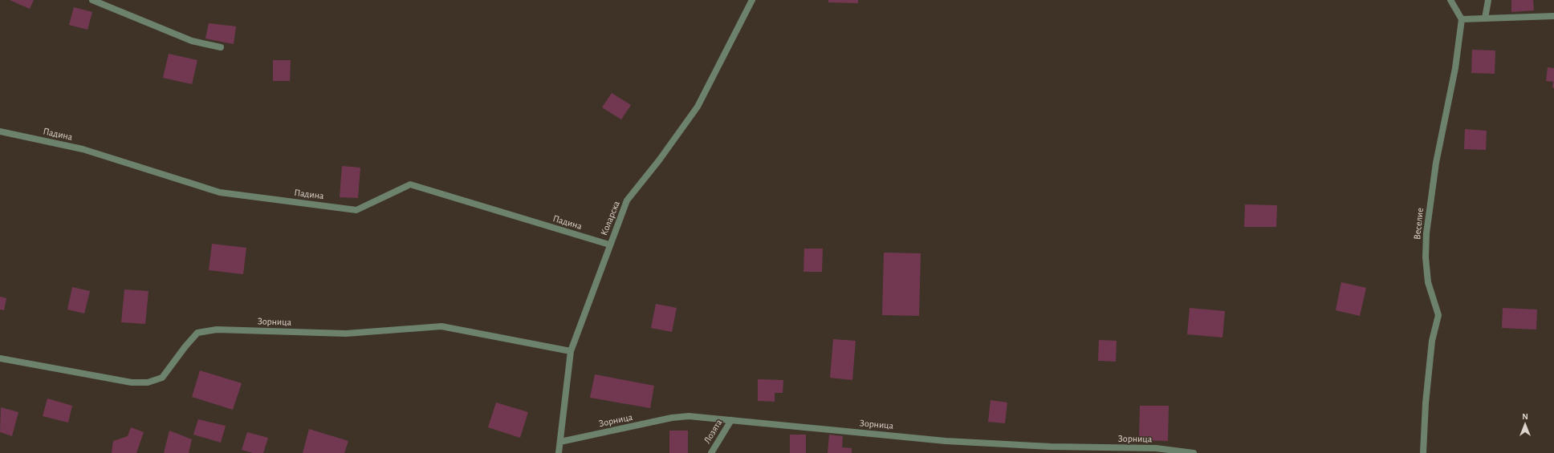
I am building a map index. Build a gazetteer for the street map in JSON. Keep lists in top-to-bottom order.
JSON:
{
  "streets": {
    "street": [
      "Падина",
      "Коларска",
      "Веселие",
      "Зорница",
      "Лозята"
    ]
  },
  "crossings": [
    ["Падина", "Коларска"],
    ["Коларска", "Зорница"],
    ["Зорница", "Лозята"]
  ],
  "north": "top"
}
